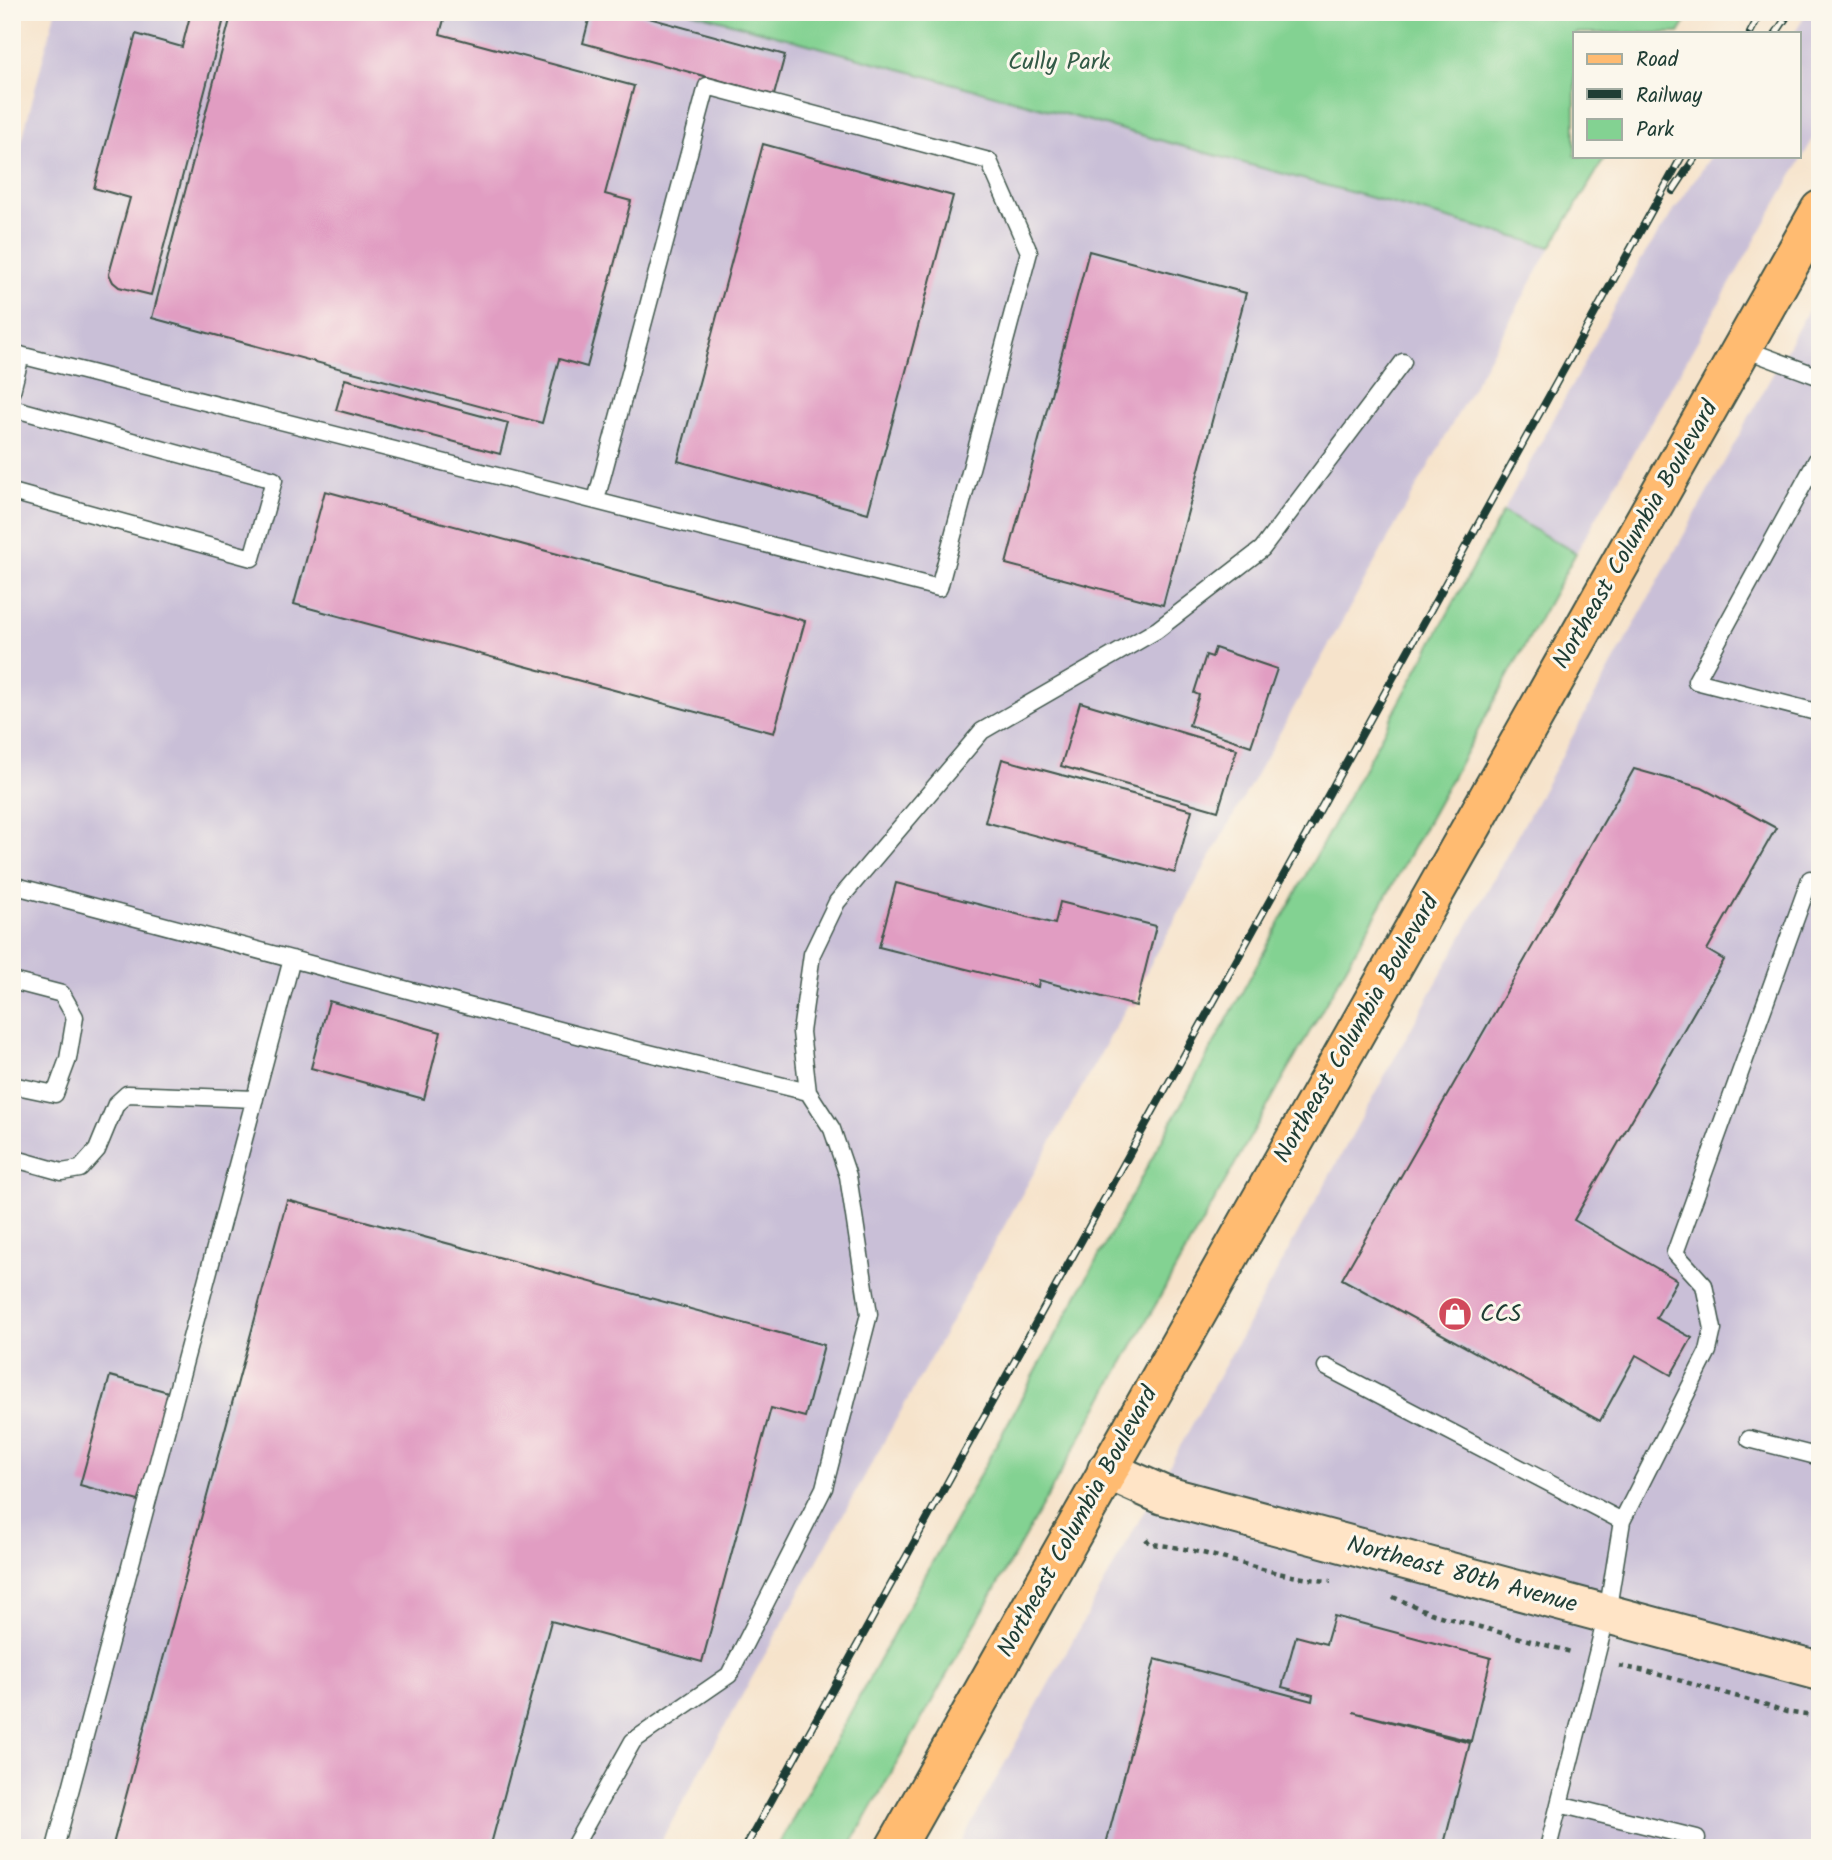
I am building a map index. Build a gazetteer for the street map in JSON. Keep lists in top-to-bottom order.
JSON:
{
  "streets": {
    "main road": ["Northeast Columbia Boulevard"],
    "street": ["Northeast 80th Avenue"]
  },
  "crossings": [
    ["Northeast Columbia Boulevard", "Northeast 80th Avenue"]
  ],
  "parks": ["Cully Park"],
  "places": {
    "shop": ["CCS"]
  },
  "legend": ["Road", "Railway", "Park"]
}
